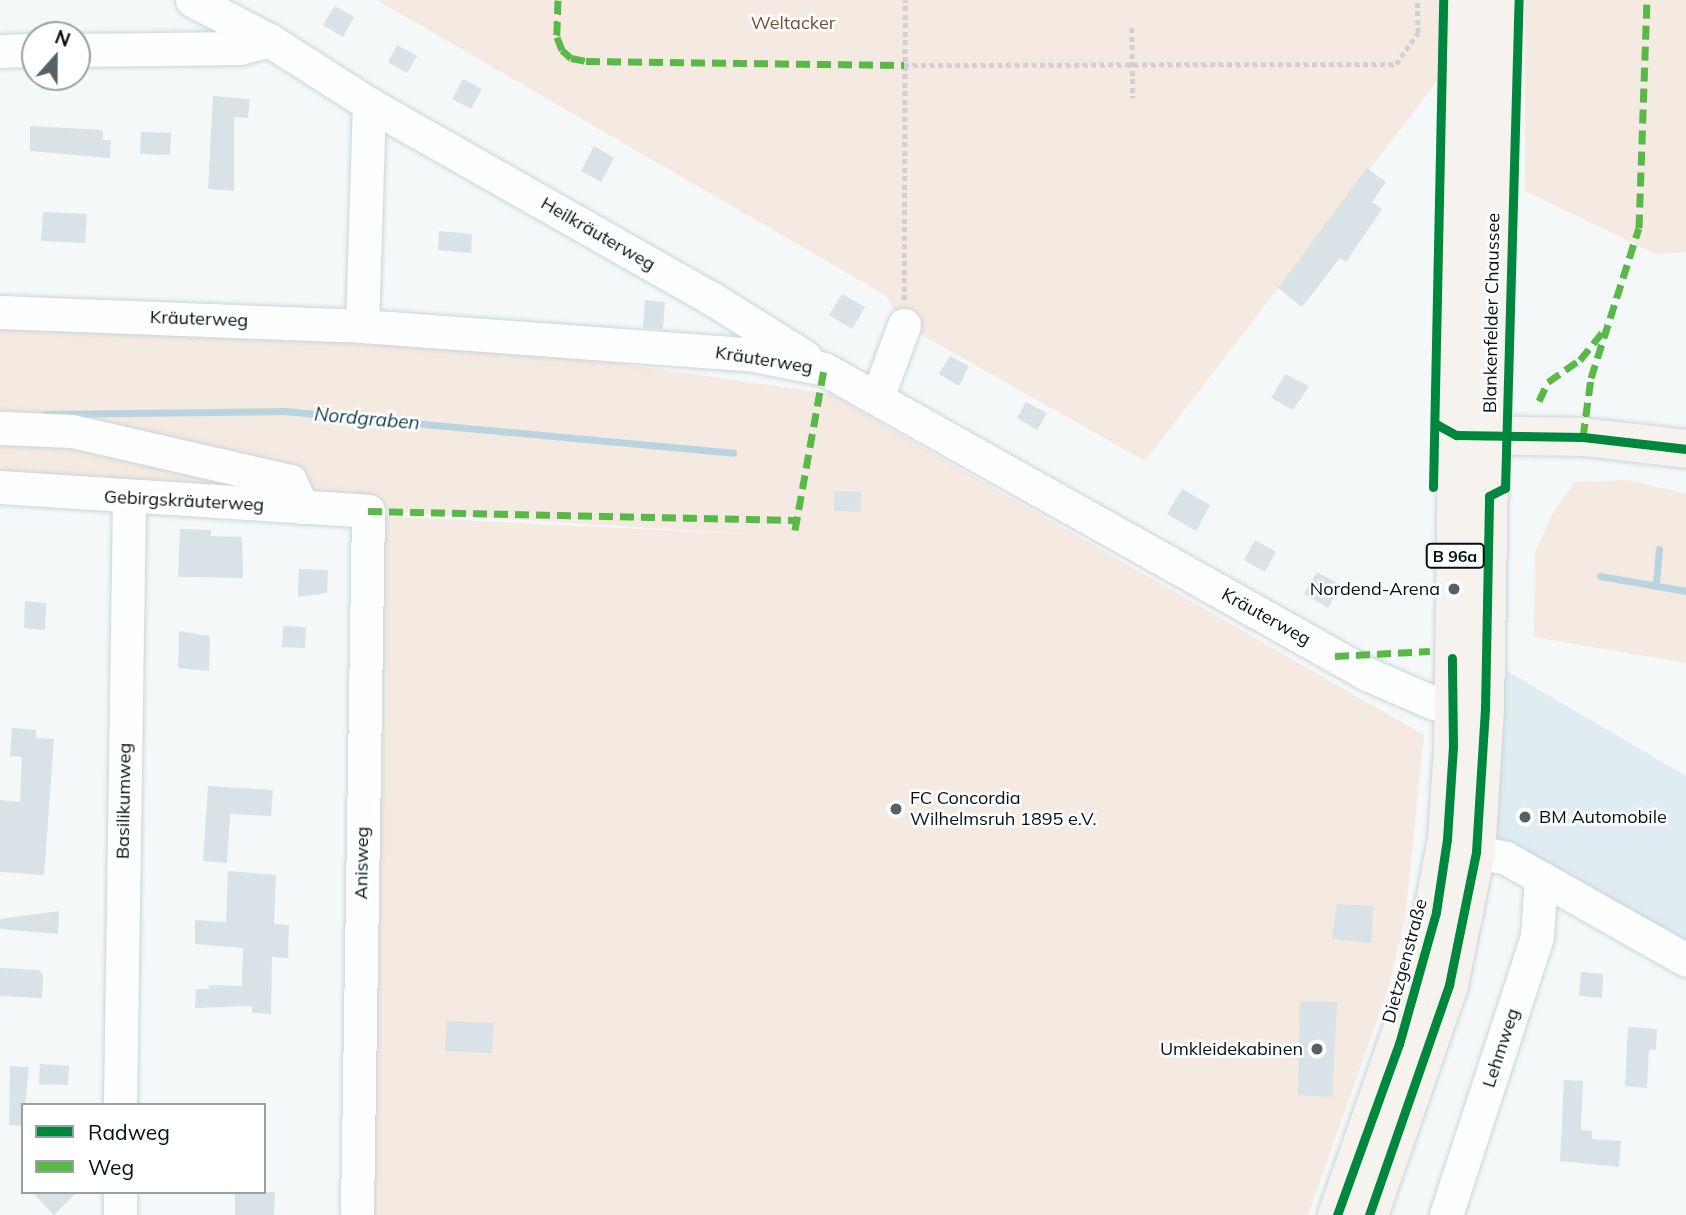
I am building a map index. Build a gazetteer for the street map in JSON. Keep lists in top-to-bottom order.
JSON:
{
  "streets": {
    "main road": ["Blankenfelder Chaussee", "B 96a", "Dietzgenstraße"],
    "lane": [
      "Heilkräuterweg",
      "Kräuterweg",
      "Gebirgskräuterweg",
      "Basilikumweg",
      "Anisweg",
      "Lehmweg"
    ]
  },
  "crossings": [
    ["Heilkräuterweg", "Kräuterweg"],
    ["Blankenfelder Chaussee", "Kräuterweg"],
    ["Blankenfelder Chaussee", "B 96a"],
    ["Blankenfelder Chaussee", "Dietzgenstraße"],
    ["Kräuterweg", "B 96a"],
    ["Kräuterweg", "Dietzgenstraße"],
    ["Gebirgskräuterweg", "Basilikumweg"],
    ["Gebirgskräuterweg", "Anisweg"],
    ["B 96a", "Dietzgenstraße"]
  ],
  "water": ["Nordgraben"],
  "parks": ["Weltacker"],
  "places": [
    "Nordend-Arena",
    "FC Concordia Wilhelmsruh 1895 e.V.",
    "BM Automobile",
    "Umkleidekabinen"
  ],
  "legend": ["Radweg", "Weg"],
  "north": "top"
}
